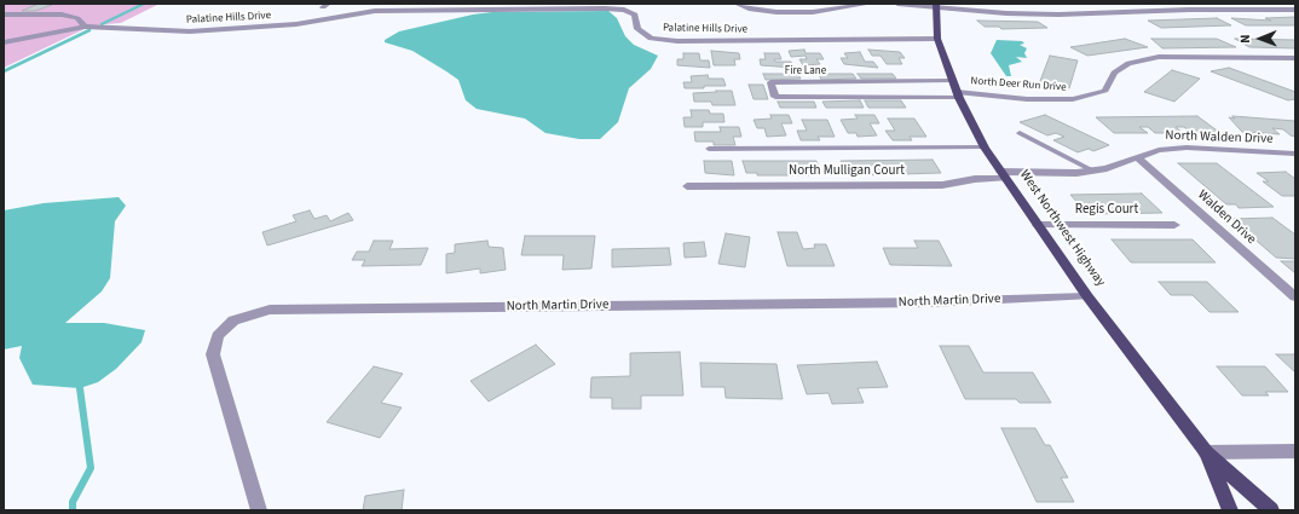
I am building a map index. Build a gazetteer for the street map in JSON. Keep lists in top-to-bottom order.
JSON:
{
  "streets": {
    "main road": ["West Northwest Highway"],
    "street": [
      "Palatine Hills Drive",
      "Fire Lane",
      "North Deer Run Drive",
      "North Walden Drive",
      "North Mulligan Court",
      "Regis Court",
      "Walden Drive",
      "North Martin Drive"
    ]
  },
  "crossings": [
    ["Palatine Hills Drive", "West Northwest Highway"],
    ["Fire Lane", "North Deer Run Drive"],
    ["Fire Lane", "West Northwest Highway"],
    ["North Deer Run Drive", "West Northwest Highway"],
    ["North Walden Drive", "North Mulligan Court"],
    ["North Walden Drive", "Walden Drive"],
    ["North Walden Drive", "West Northwest Highway"],
    ["North Mulligan Court", "West Northwest Highway"],
    ["Regis Court", "West Northwest Highway"],
    ["West Northwest Highway", "North Martin Drive"]
  ],
  "north": "left"
}
